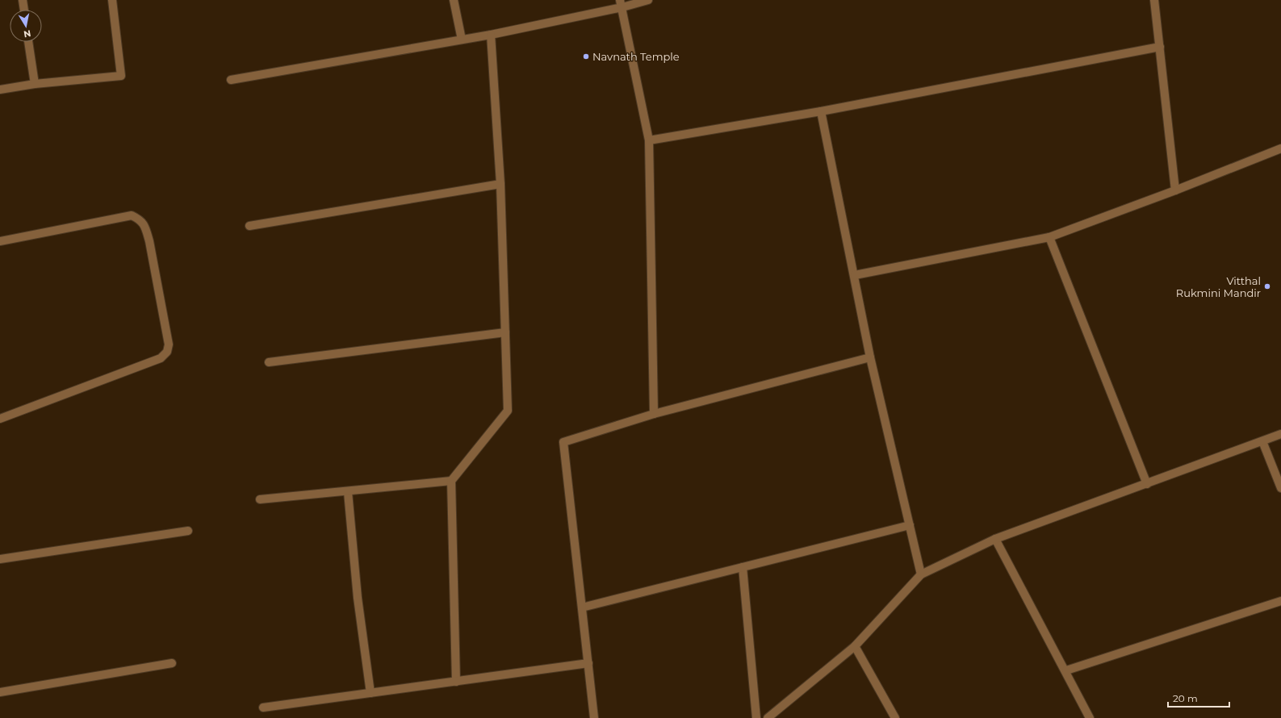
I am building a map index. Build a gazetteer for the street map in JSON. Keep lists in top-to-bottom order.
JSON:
{
  "places": ["Navnath Temple", "Vitthal Rukmini Mandir"],
  "scale_bar": "20 m",
  "north": "bottom"
}
